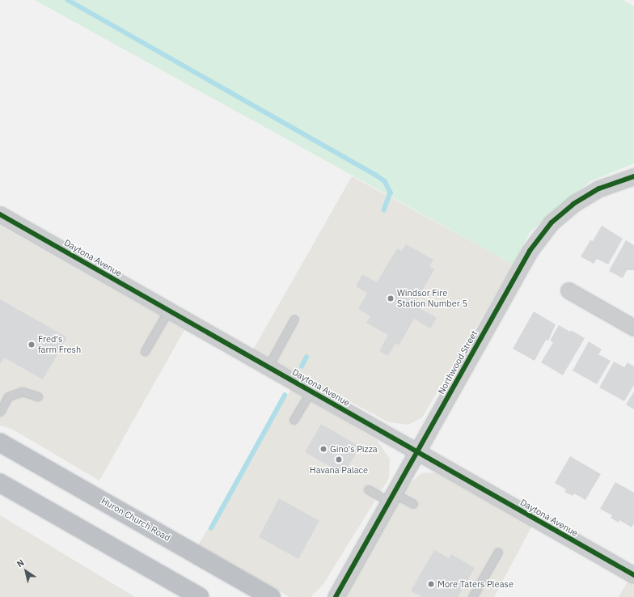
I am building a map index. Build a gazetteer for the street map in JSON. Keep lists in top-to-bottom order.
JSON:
{
  "streets": {
    "highway": ["Huron Church Road"],
    "street": ["Daytona Avenue", "Northwood Street"]
  },
  "crossings": [
    ["Daytona Avenue", "Northwood Street"]
  ],
  "places": [
    "Windsor Fire Station Number 5",
    "Fred's farm Fresh",
    "Gino's Pizza",
    "Havana Palace",
    "More Taters Please"
  ],
  "north": "top left"
}
